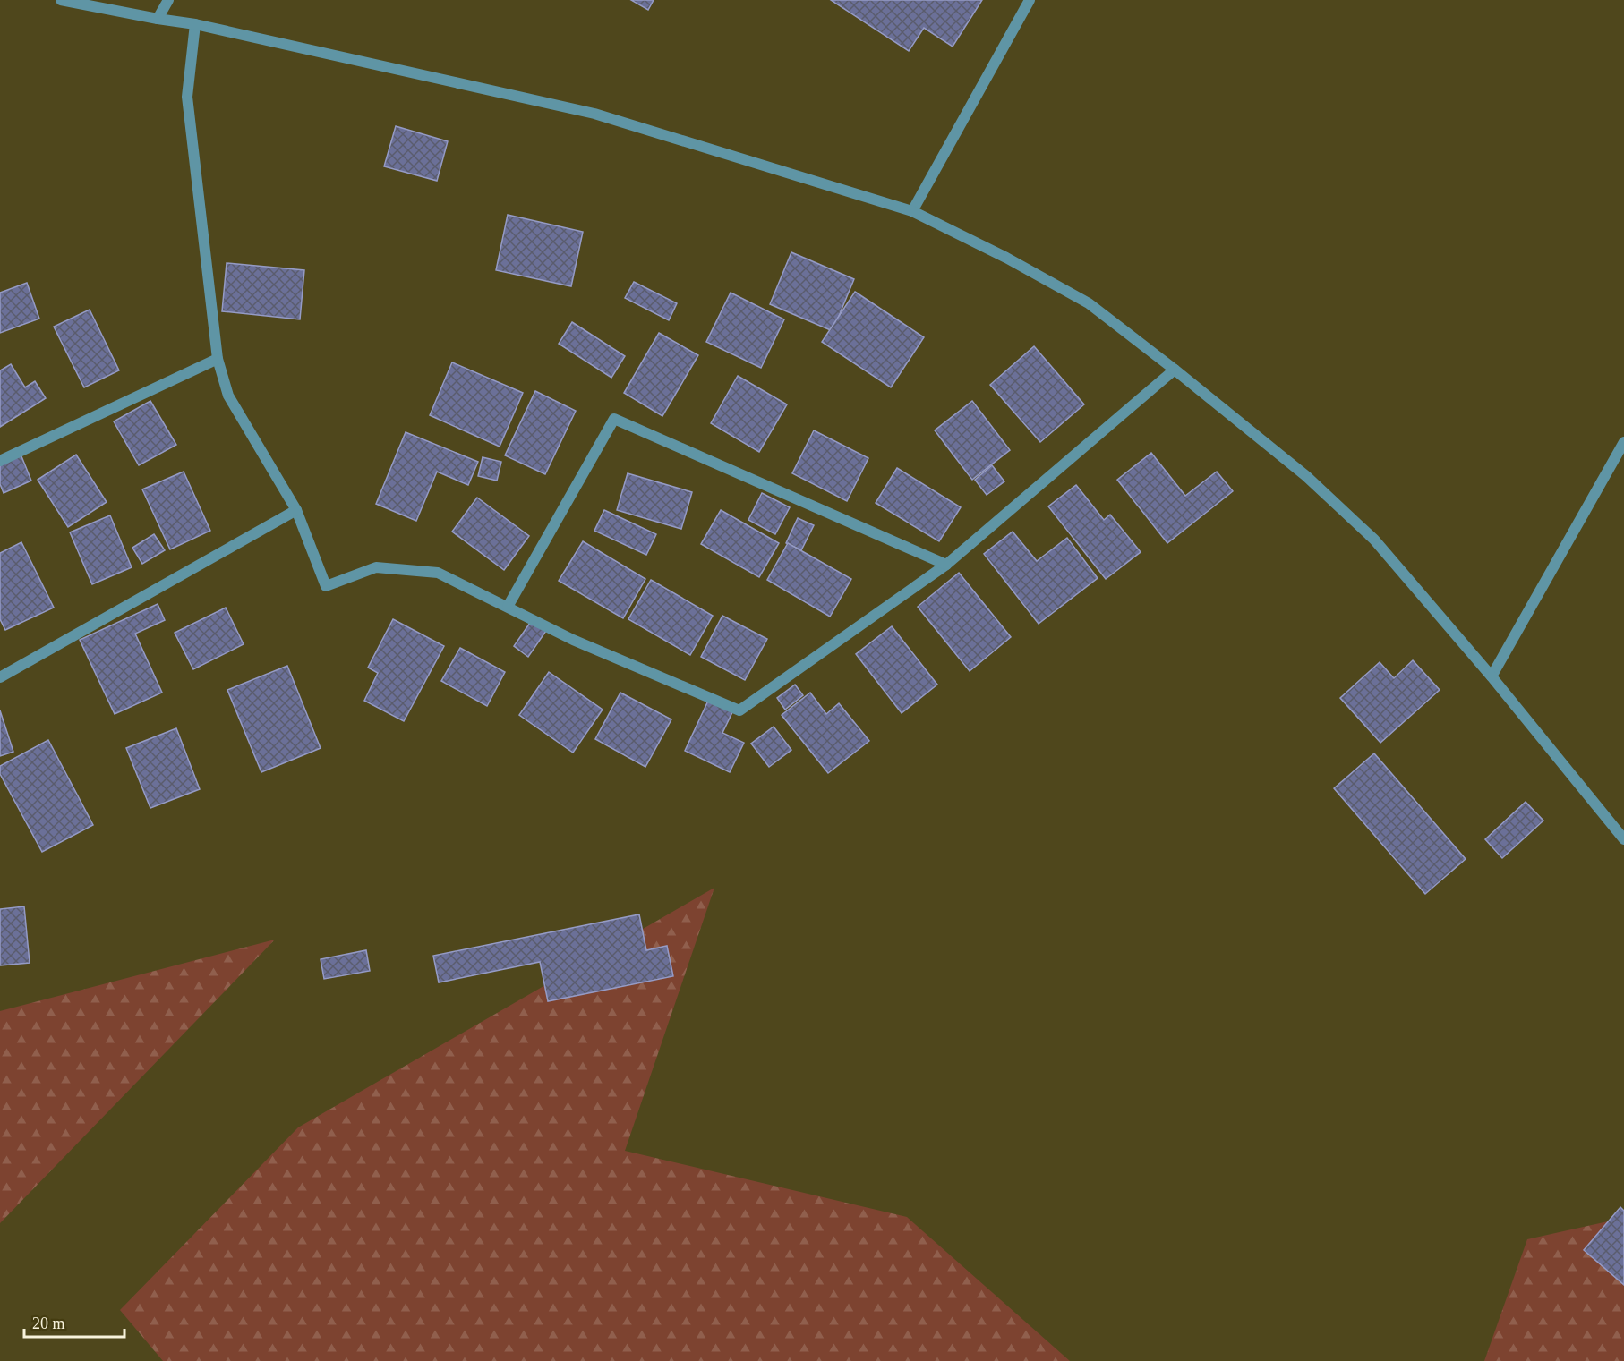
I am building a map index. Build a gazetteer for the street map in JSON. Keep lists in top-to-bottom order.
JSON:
{
  "scale_bar": "20 m"
}
